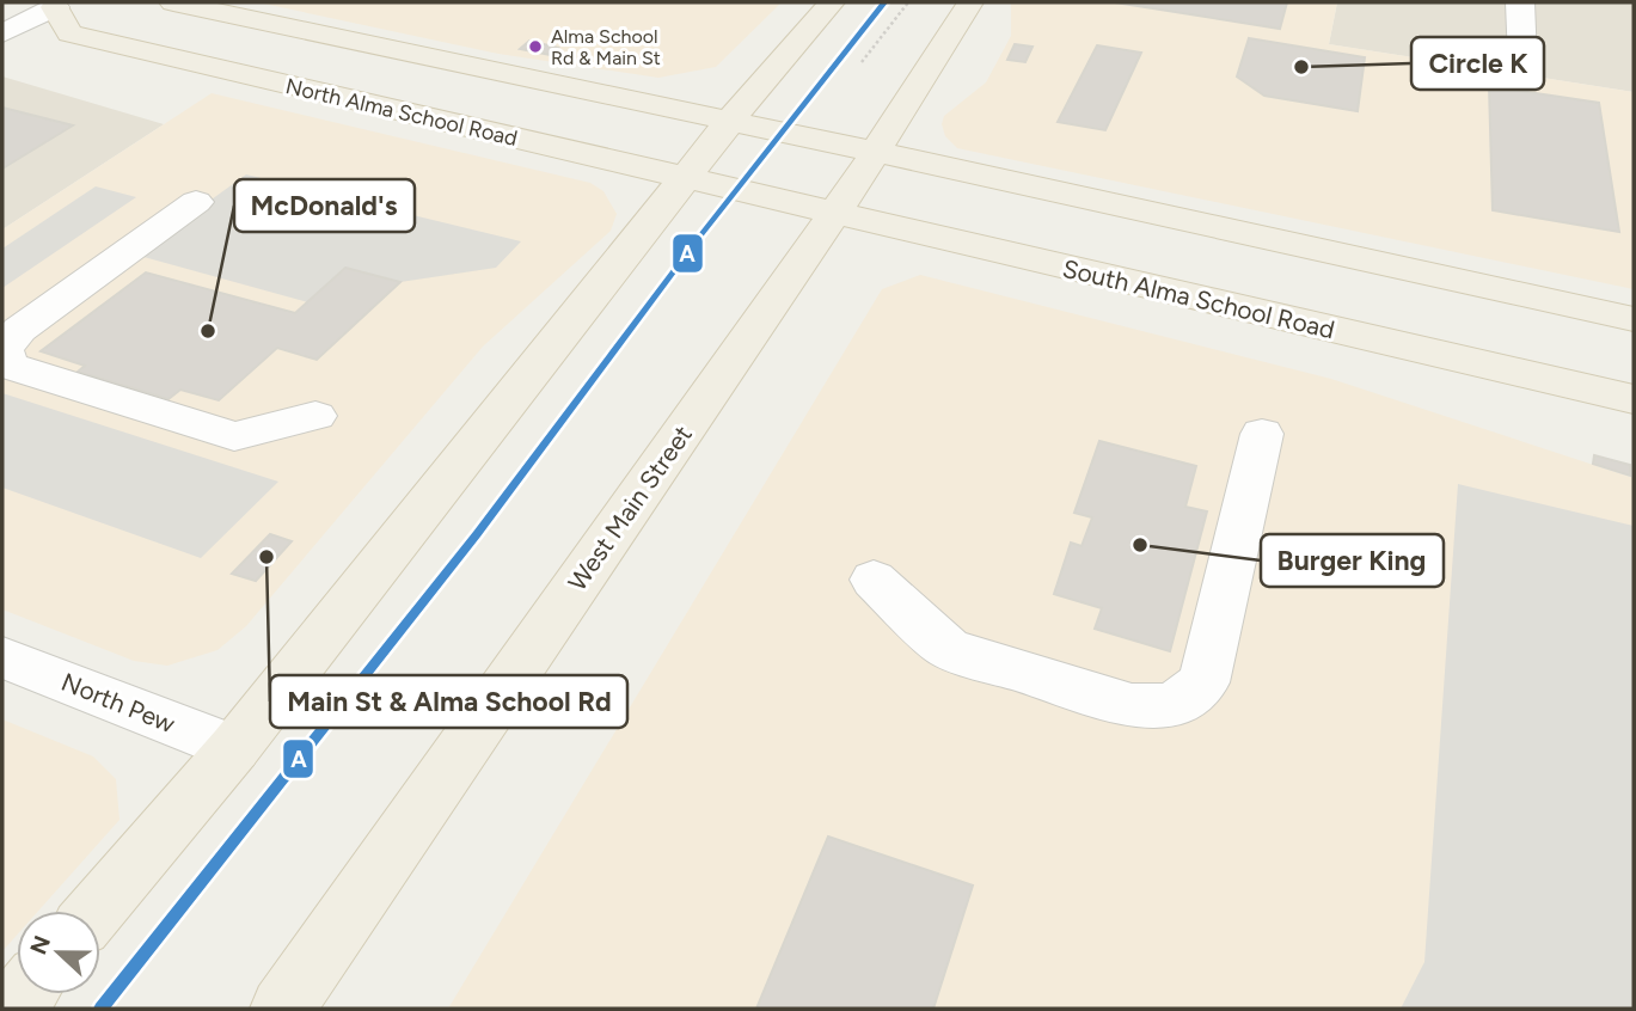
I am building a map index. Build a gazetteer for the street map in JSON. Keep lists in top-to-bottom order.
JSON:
{
  "streets": {
    "main road": ["North Alma School Road", "South Alma School Road", "West Main Street"],
    "street": ["North Pew"]
  },
  "crossings": [
    ["North Alma School Road", "South Alma School Road"],
    ["South Alma School Road", "West Main Street"]
  ],
  "places": [
    "Alma School Rd & Main St",
    "Circle K",
    "McDonald's",
    "Burger King",
    "Main St & Alma School Rd"
  ],
  "lines": ["transit line A"],
  "north": "left"
}
